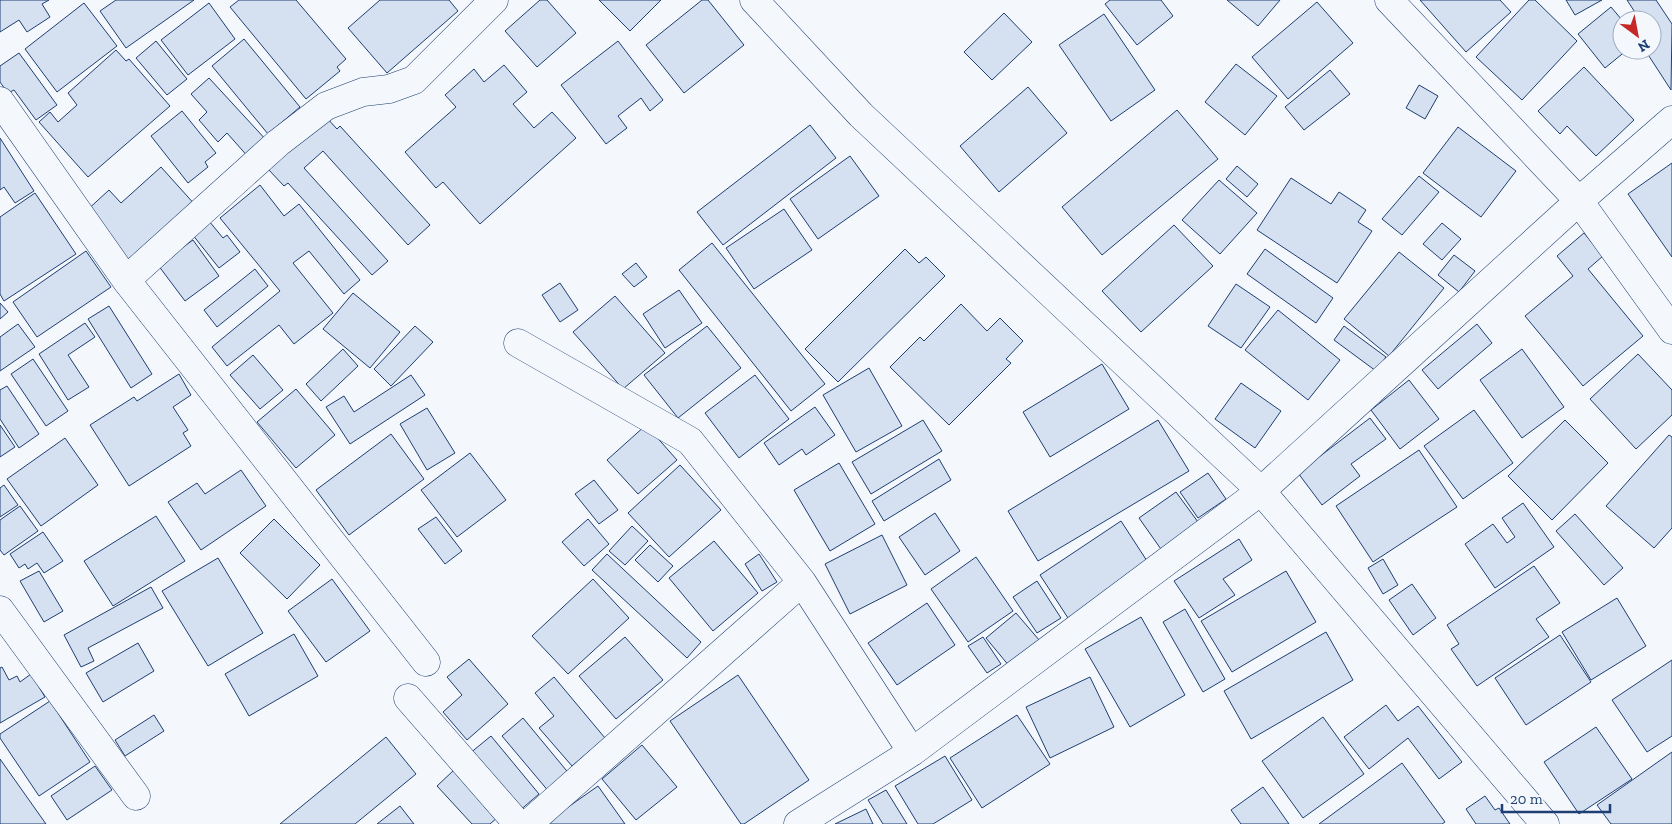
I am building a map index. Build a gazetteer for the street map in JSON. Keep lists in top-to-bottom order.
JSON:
{
  "scale_bar": "20 m",
  "north": "bottom right"
}
